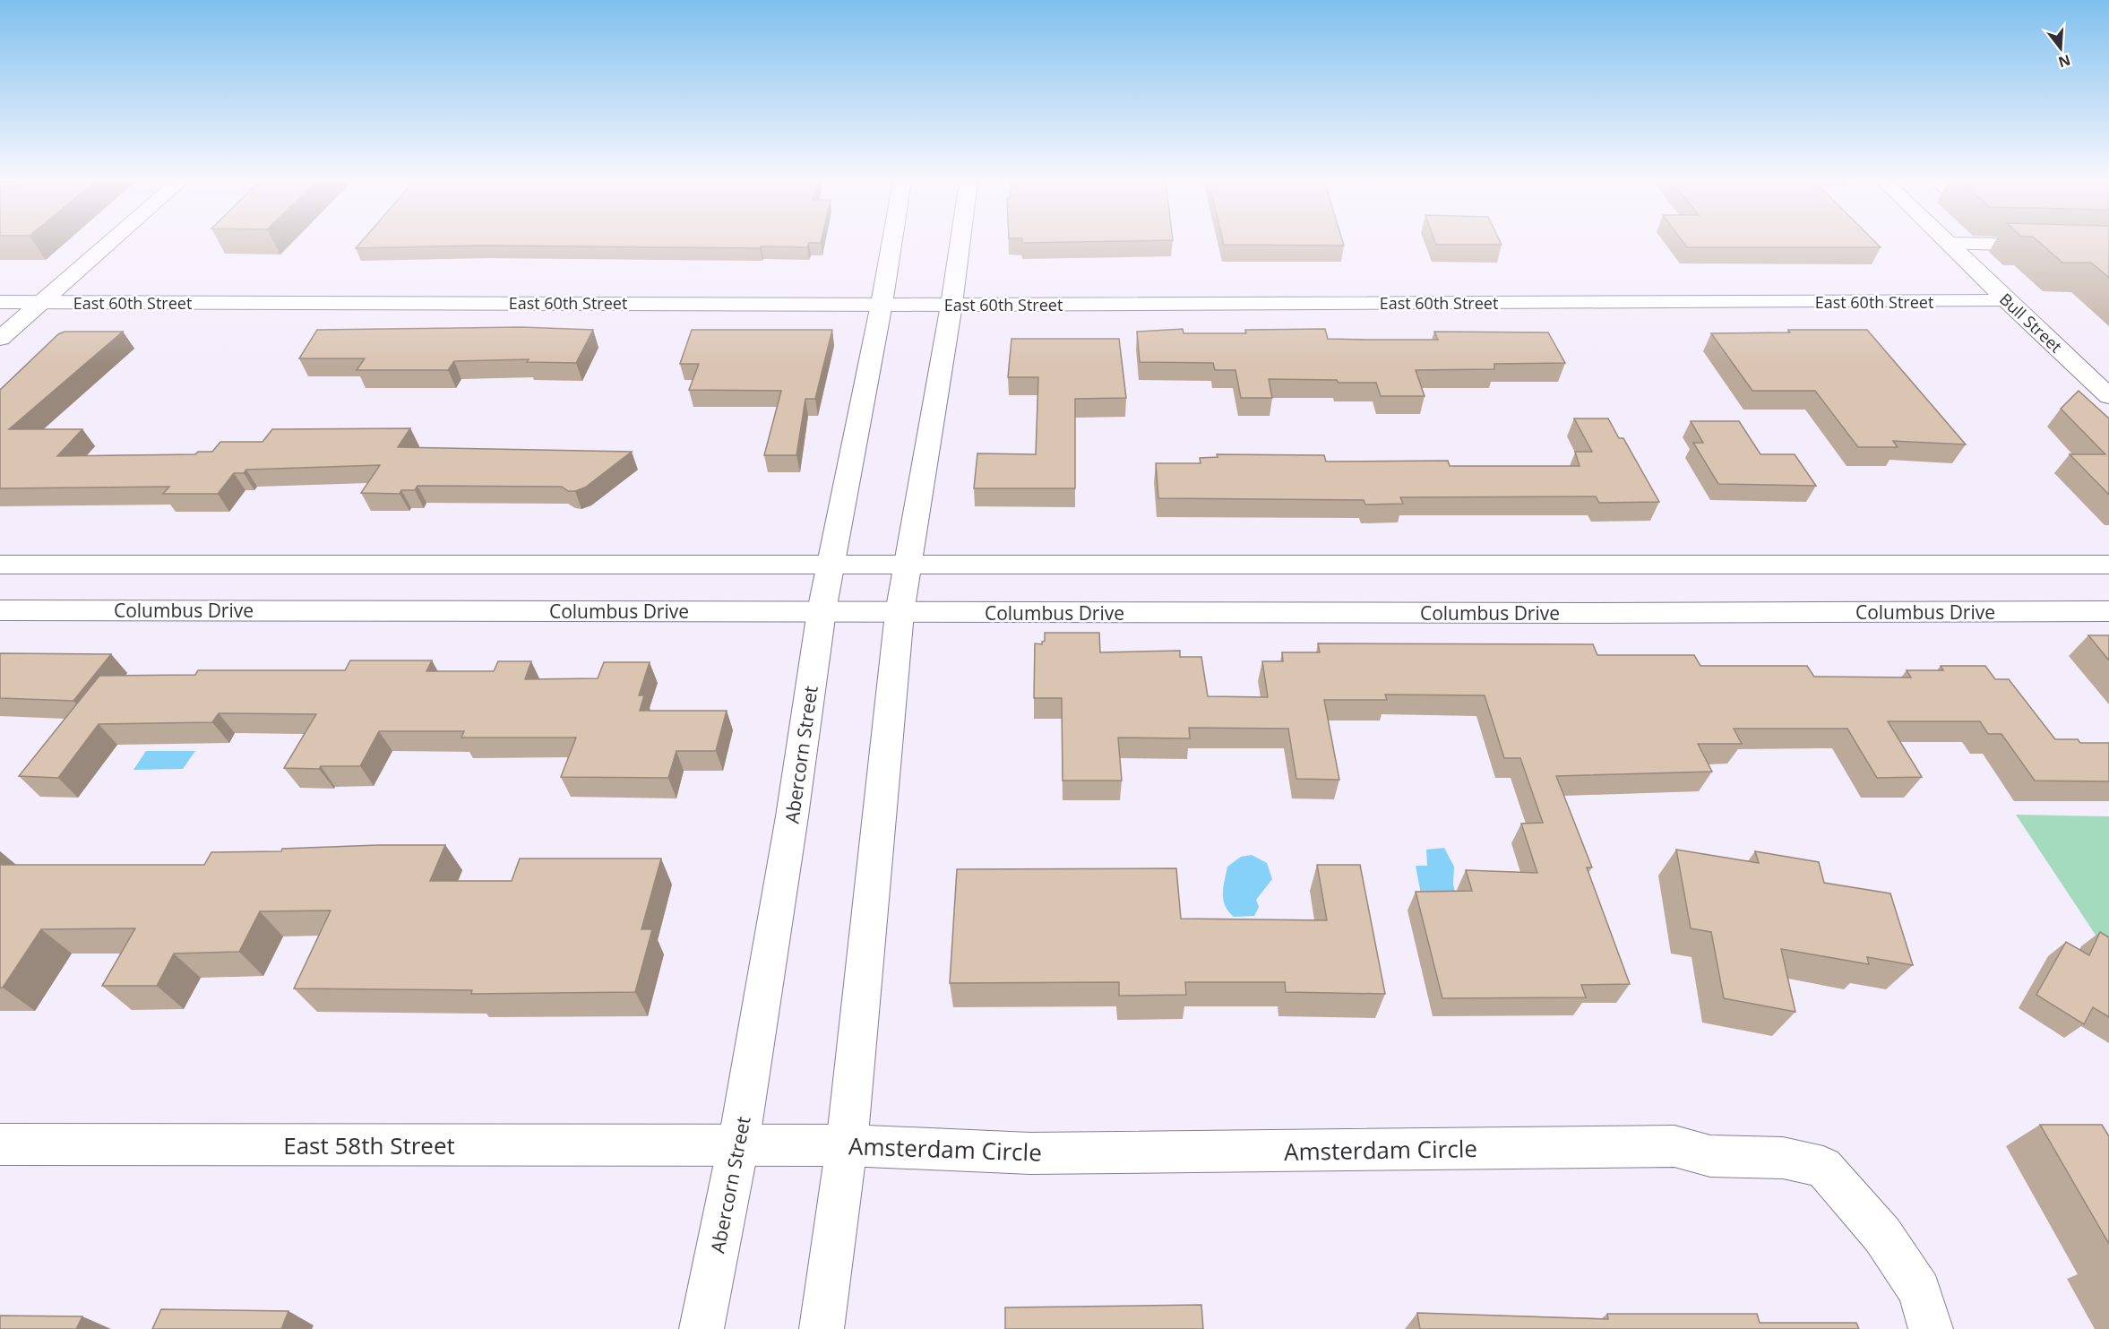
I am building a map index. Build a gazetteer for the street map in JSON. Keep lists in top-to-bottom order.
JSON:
{
  "streets": {
    "street": [
      "East 60th Street",
      "Bull Street",
      "Columbus Drive",
      "Abercorn Street",
      "East 58th Street",
      "Amsterdam Circle"
    ]
  },
  "crossings": [
    ["East 60th Street", "Bull Street"],
    ["East 60th Street", "Abercorn Street"],
    ["Columbus Drive", "Abercorn Street"],
    ["Abercorn Street", "East 58th Street"],
    ["Abercorn Street", "Amsterdam Circle"],
    ["East 58th Street", "Amsterdam Circle"]
  ],
  "north": "bottom"
}
